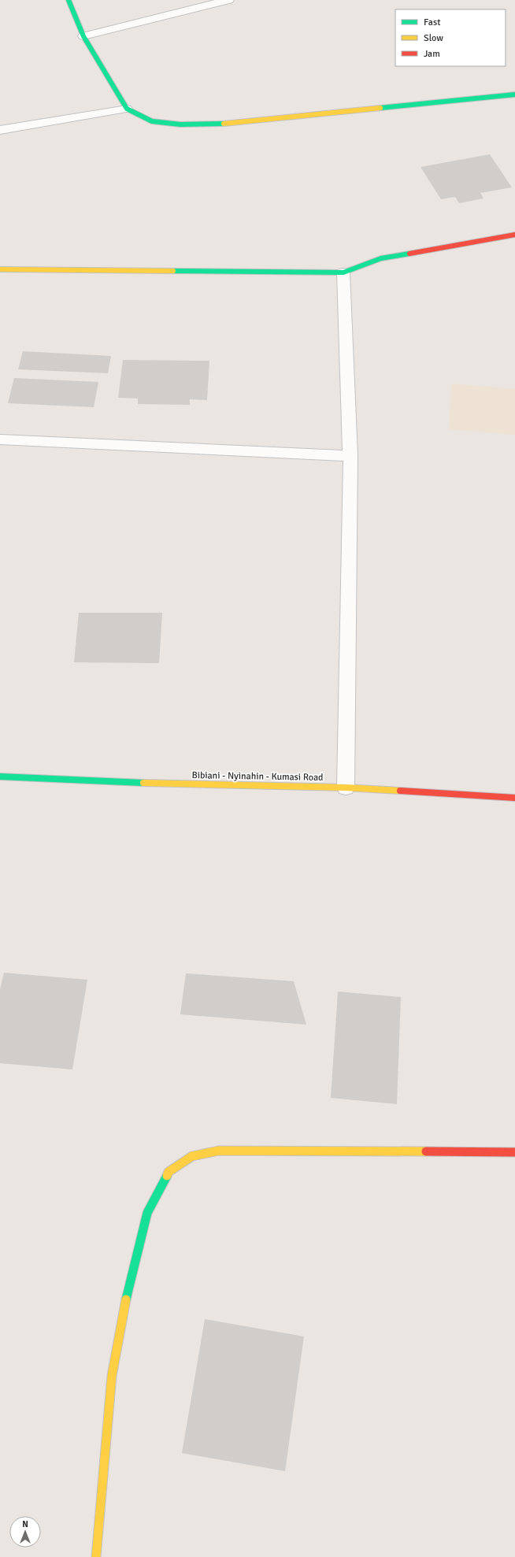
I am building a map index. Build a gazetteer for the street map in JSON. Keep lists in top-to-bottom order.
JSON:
{
  "streets": {
    "street": ["Bibiani - Nyinahin - Kumasi Road"]
  },
  "legend": ["Fast", "Slow", "Jam"],
  "north": "top"
}
